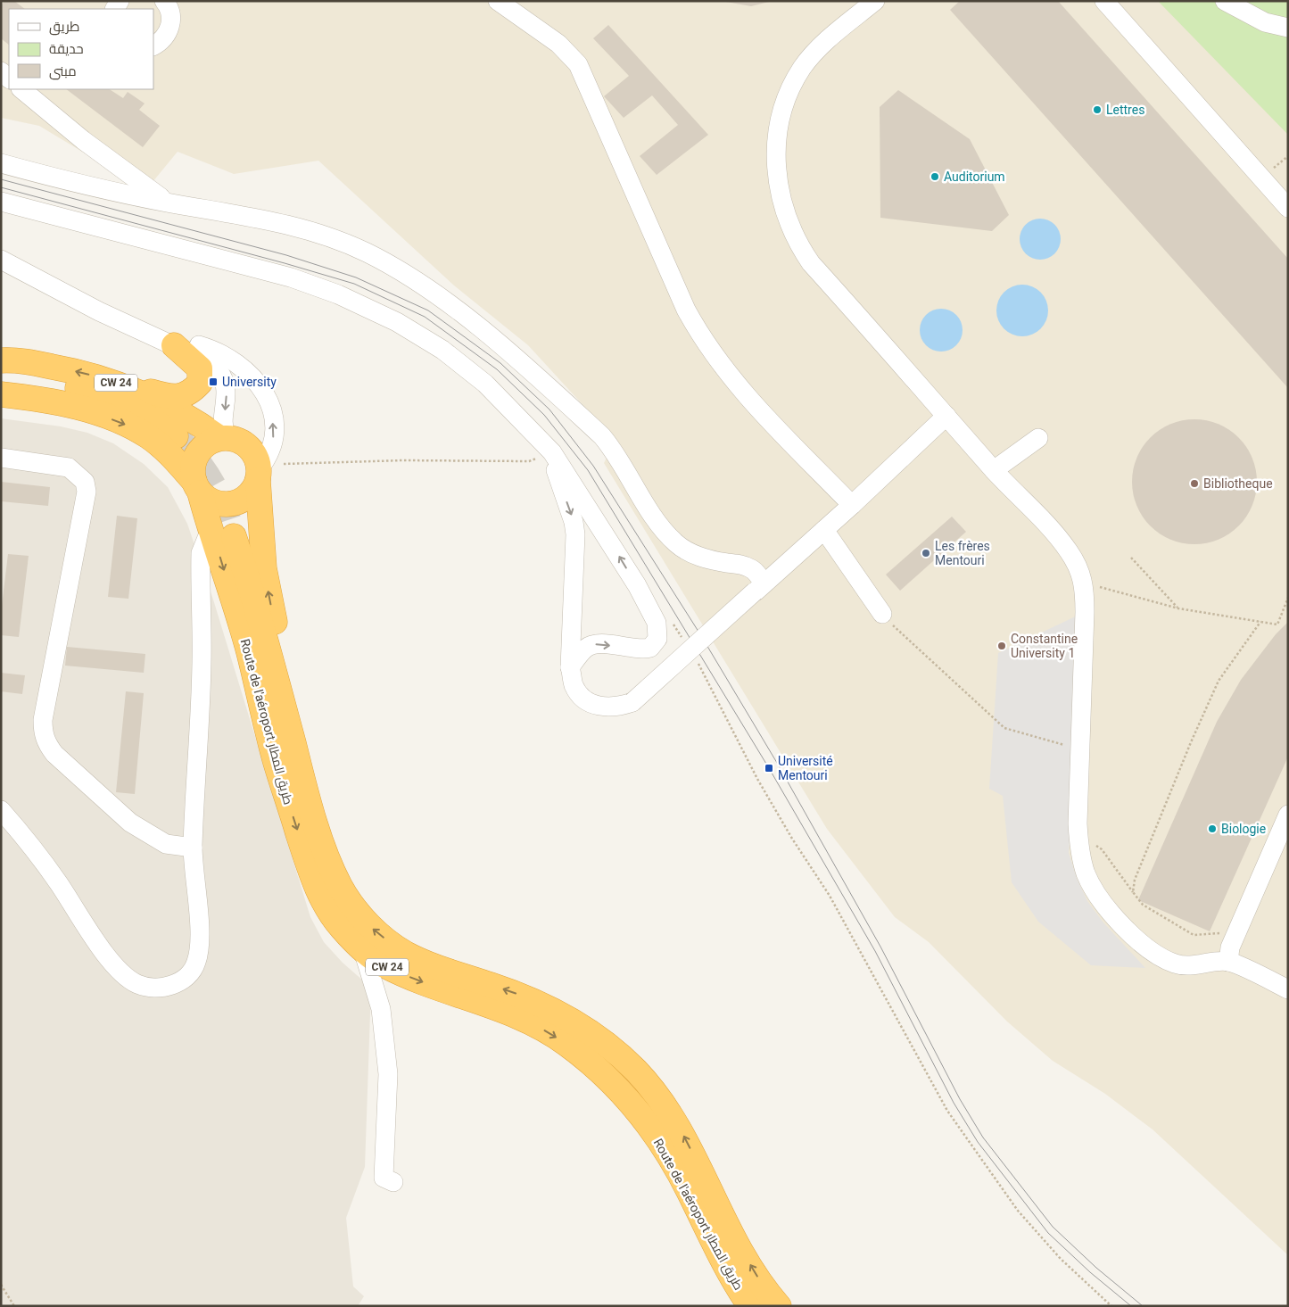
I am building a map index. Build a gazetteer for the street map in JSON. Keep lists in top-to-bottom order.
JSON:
{
  "streets": {
    "highway": ["CW 24", "Route de l'aéroport طريق المطار"]
  },
  "crossings": [
    ["CW 24", "Route de l'aéroport طريق المطار"]
  ],
  "places": {
    "other": [
      "Lettres",
      "Auditorium",
      "Bibliotheque",
      "Les frères Mentouri",
      "Constantine University 1",
      "Biologie"
    ],
    "transit": ["University", "Université Mentouri"]
  },
  "legend": ["طريق", "حديقة", "مبنى"]
}
